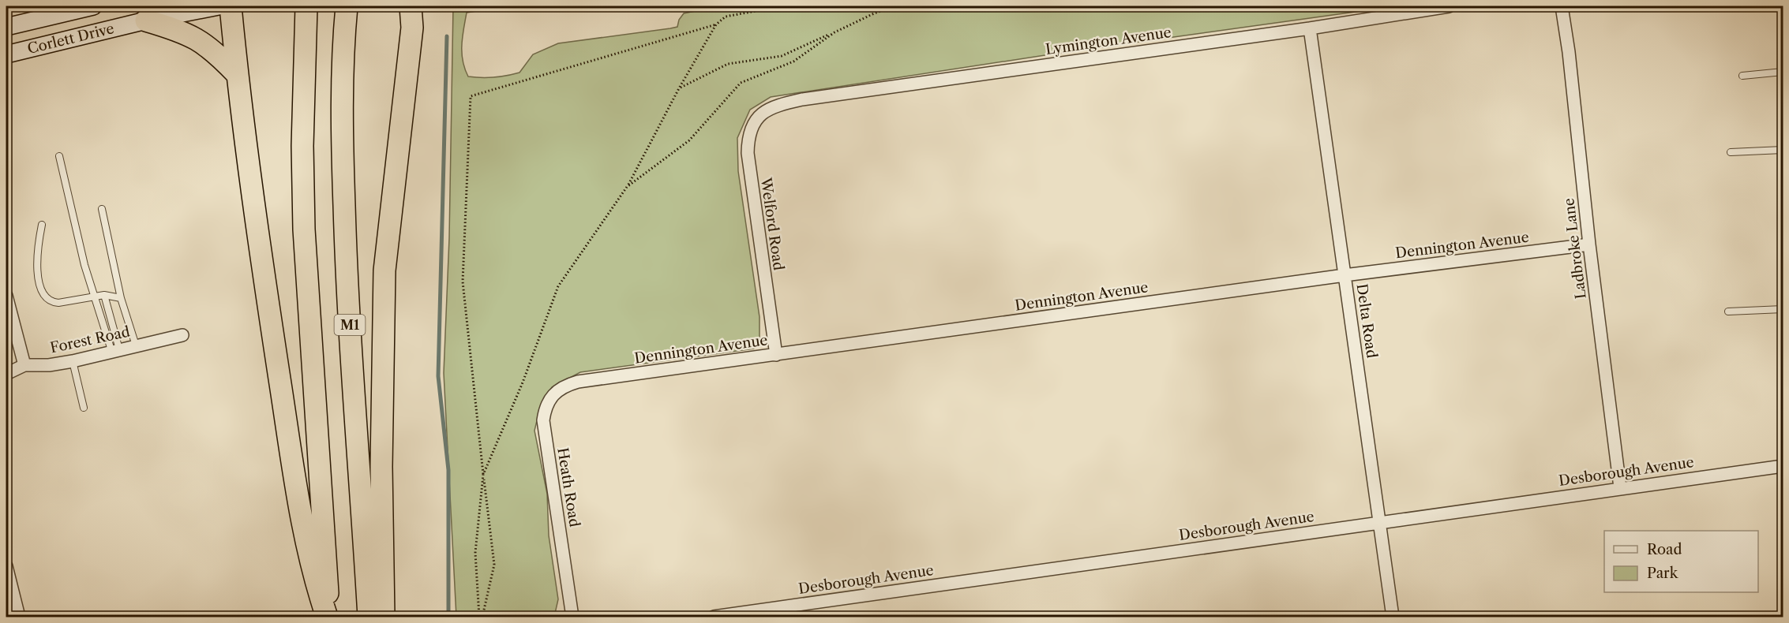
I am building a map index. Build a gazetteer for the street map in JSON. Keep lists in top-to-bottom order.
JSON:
{
  "streets": {
    "highway": ["M1"],
    "main road": ["Corlett Drive"],
    "street": [
      "Lymington Avenue",
      "Welford Road",
      "Dennington Avenue",
      "Ladbroke Lane",
      "Delta Road",
      "Forest Road",
      "Desborough Avenue",
      "Heath Road"
    ]
  },
  "crossings": [
    ["Lymington Avenue", "Welford Road"],
    ["Lymington Avenue", "Delta Road"],
    ["Welford Road", "Dennington Avenue"],
    ["Dennington Avenue", "Ladbroke Lane"],
    ["Dennington Avenue", "Delta Road"],
    ["Dennington Avenue", "Heath Road"],
    ["Ladbroke Lane", "Desborough Avenue"],
    ["Delta Road", "Desborough Avenue"]
  ],
  "legend": ["Road", "Park"]
}
